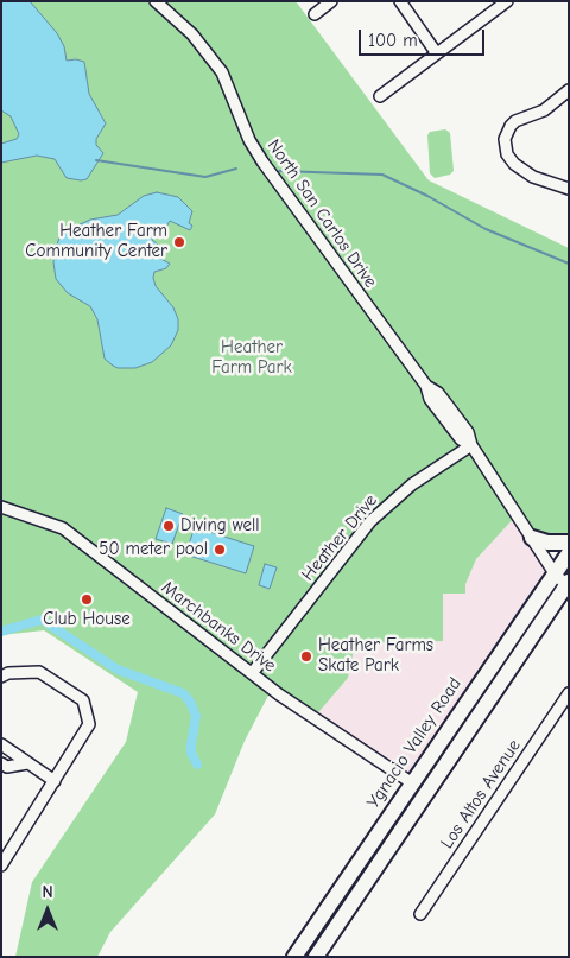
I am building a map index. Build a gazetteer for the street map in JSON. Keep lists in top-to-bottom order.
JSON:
{
  "streets": {
    "highway": ["Ygnacio Valley Road"],
    "street": [
      "North San Carlos Drive",
      "Heather Drive",
      "Marchbanks Drive",
      "Los Altos Avenue"
    ]
  },
  "crossings": [
    ["North San Carlos Drive", "Heather Drive"],
    ["North San Carlos Drive", "Ygnacio Valley Road"],
    ["Heather Drive", "Marchbanks Drive"],
    ["Marchbanks Drive", "Ygnacio Valley Road"]
  ],
  "parks": ["Heather Farm Park"],
  "places": [
    "Heather Farm Community Center",
    "Diving well",
    "50 meter pool",
    "Club House",
    "Heather Farms Skate Park"
  ],
  "scale_bar": "100 m",
  "north": "top"
}
